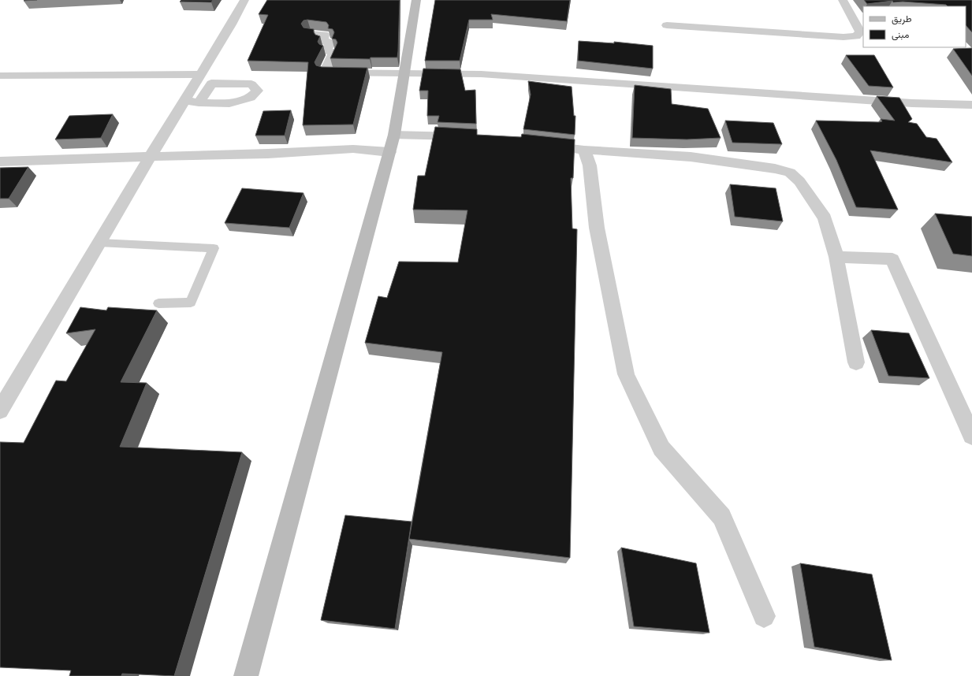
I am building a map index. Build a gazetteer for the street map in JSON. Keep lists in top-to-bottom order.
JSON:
{
  "legend": ["طريق", "مبنى"]
}
